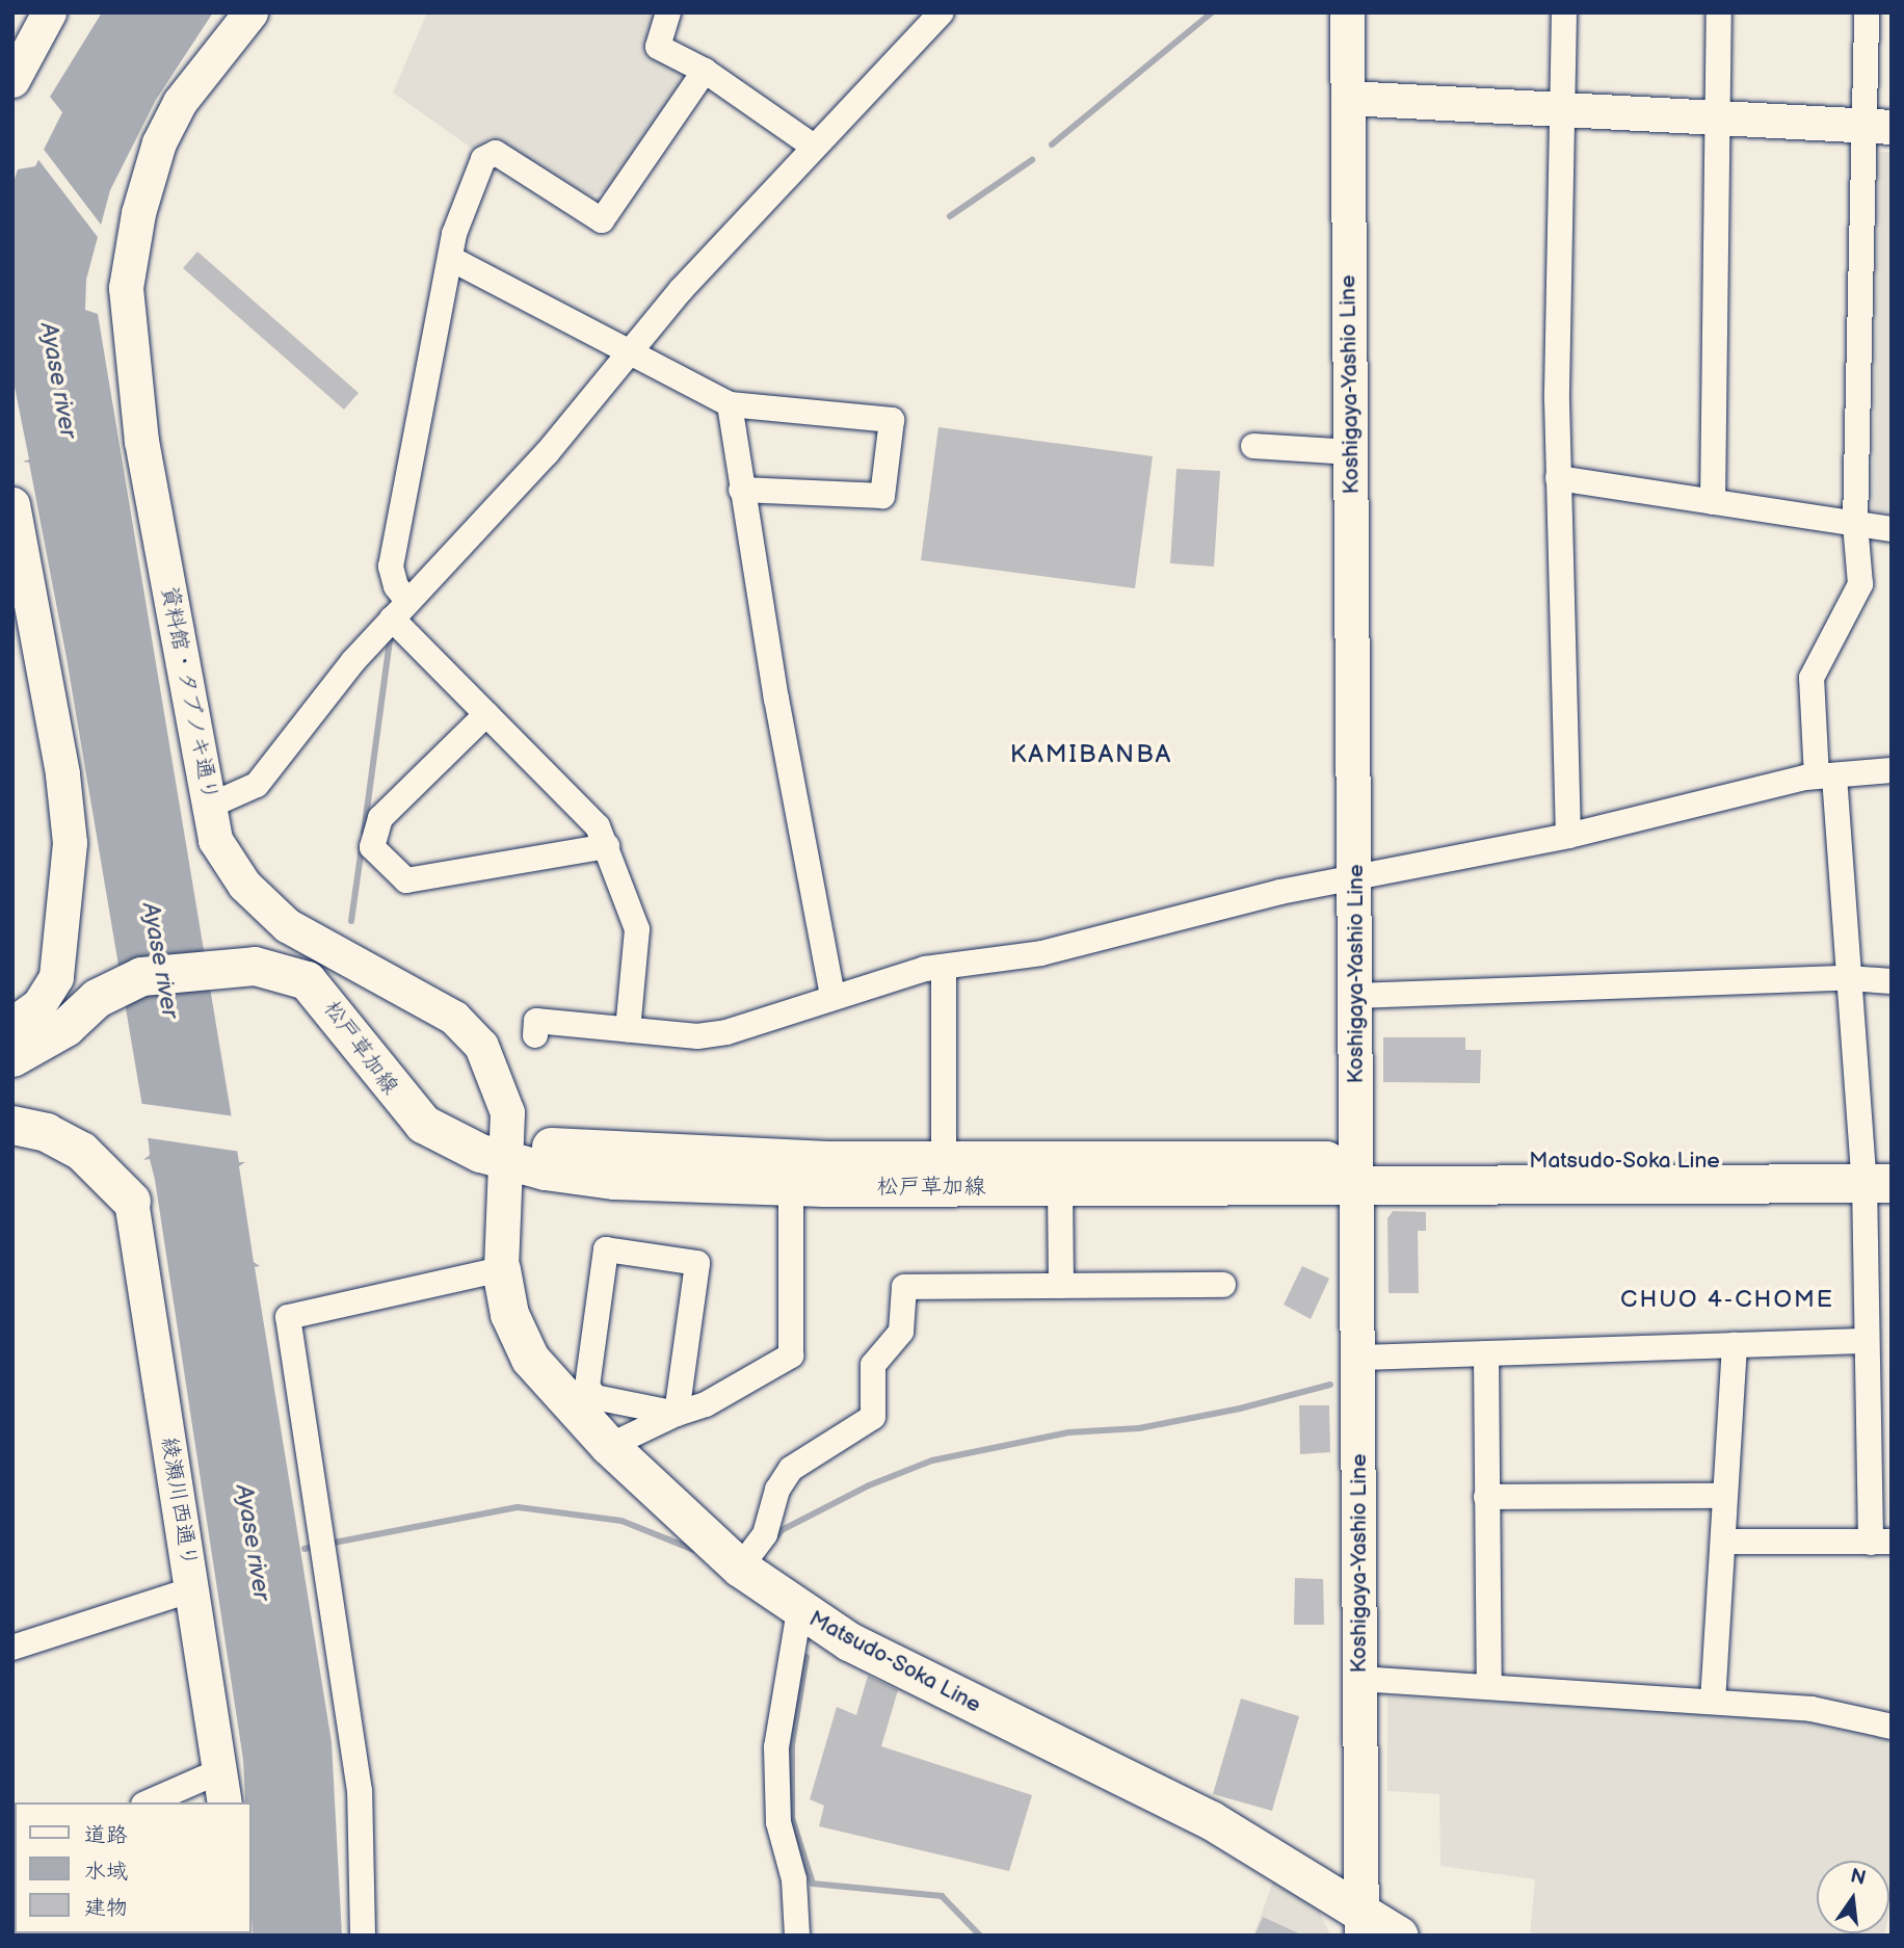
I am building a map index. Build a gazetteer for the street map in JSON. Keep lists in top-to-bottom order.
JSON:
{
  "streets": {
    "main road": ["松戸草加線", "Matsudo-Soka Line"],
    "street": ["Koshigaya-Yashio Line", "資料館・タブノキ通り", "綾瀬川西通り"]
  },
  "crossings": [
    ["Koshigaya-Yashio Line", "松戸草加線"],
    ["Koshigaya-Yashio Line", "Matsudo-Soka Line"],
    ["資料館・タブノキ通り", "松戸草加線"],
    ["資料館・タブノキ通り", "Matsudo-Soka Line"],
    ["松戸草加線", "Matsudo-Soka Line"]
  ],
  "districts": ["KAMIBANBA", "CHUO 4-CHOME"],
  "water": ["Ayase river"],
  "legend": ["道路", "水域", "建物"],
  "north": "top"
}
